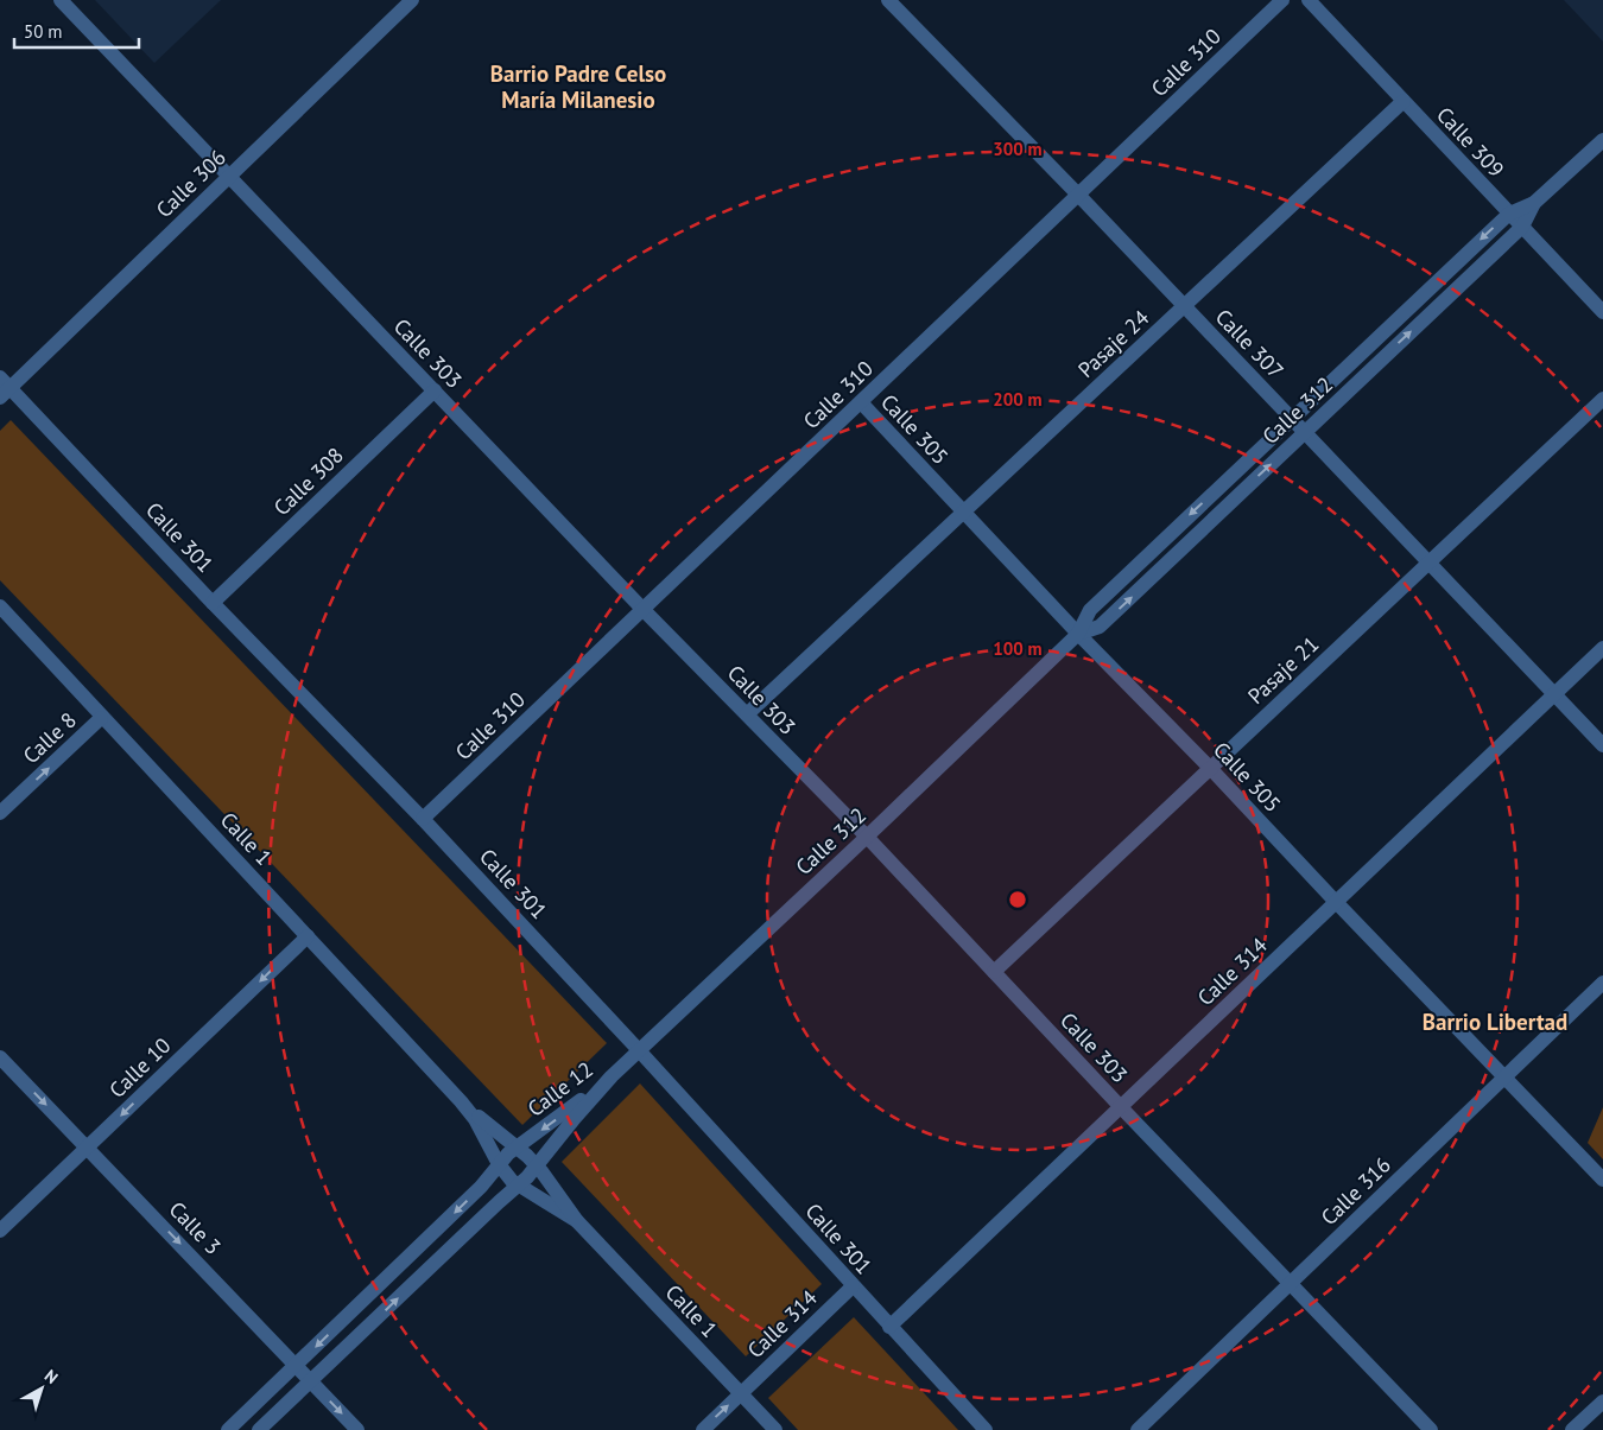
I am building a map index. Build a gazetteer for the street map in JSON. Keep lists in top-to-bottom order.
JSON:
{
  "streets": {
    "street": [
      "Calle 310",
      "Calle 309",
      "Calle 306",
      "Pasaje 24",
      "Calle 307",
      "Calle 303",
      "Calle 312",
      "Calle 305",
      "Calle 308",
      "Calle 301",
      "Pasaje 21",
      "Calle 8",
      "Calle 1",
      "Calle 314",
      "Calle 10",
      "Calle 12",
      "Calle 316",
      "Calle 3"
    ]
  },
  "crossings": [
    ["Calle 310", "Calle 307"],
    ["Calle 310", "Calle 303"],
    ["Calle 310", "Calle 305"],
    ["Calle 310", "Calle 301"],
    ["Calle 309", "Pasaje 24"],
    ["Calle 309", "Calle 312"],
    ["Calle 306", "Calle 303"],
    ["Calle 306", "Calle 301"],
    ["Pasaje 24", "Calle 307"],
    ["Pasaje 24", "Calle 303"],
    ["Pasaje 24", "Calle 305"],
    ["Calle 307", "Calle 312"],
    ["Calle 307", "Pasaje 21"],
    ["Calle 307", "Calle 314"],
    ["Calle 303", "Calle 312"],
    ["Calle 303", "Calle 308"],
    ["Calle 303", "Pasaje 21"],
    ["Calle 303", "Calle 314"],
    ["Calle 303", "Calle 316"],
    ["Calle 312", "Calle 305"],
    ["Calle 312", "Calle 301"],
    ["Calle 312", "Calle 12"],
    ["Calle 305", "Pasaje 21"],
    ["Calle 305", "Calle 314"],
    ["Calle 305", "Calle 316"],
    ["Calle 308", "Calle 301"],
    ["Calle 301", "Calle 314"],
    ["Calle 8", "Calle 1"],
    ["Calle 1", "Calle 314"],
    ["Calle 1", "Calle 10"],
    ["Calle 1", "Calle 12"],
    ["Calle 10", "Calle 3"],
    ["Calle 12", "Calle 3"]
  ],
  "one_way": ["Calle 8", "Calle 10", "Calle 3"],
  "districts": ["Barrio Padre Celso María Milanesio", "Barrio Libertad"],
  "scale_bar": "50 m",
  "north": "top right",
  "rings": ["300 m", "200 m", "100 m"]
}
